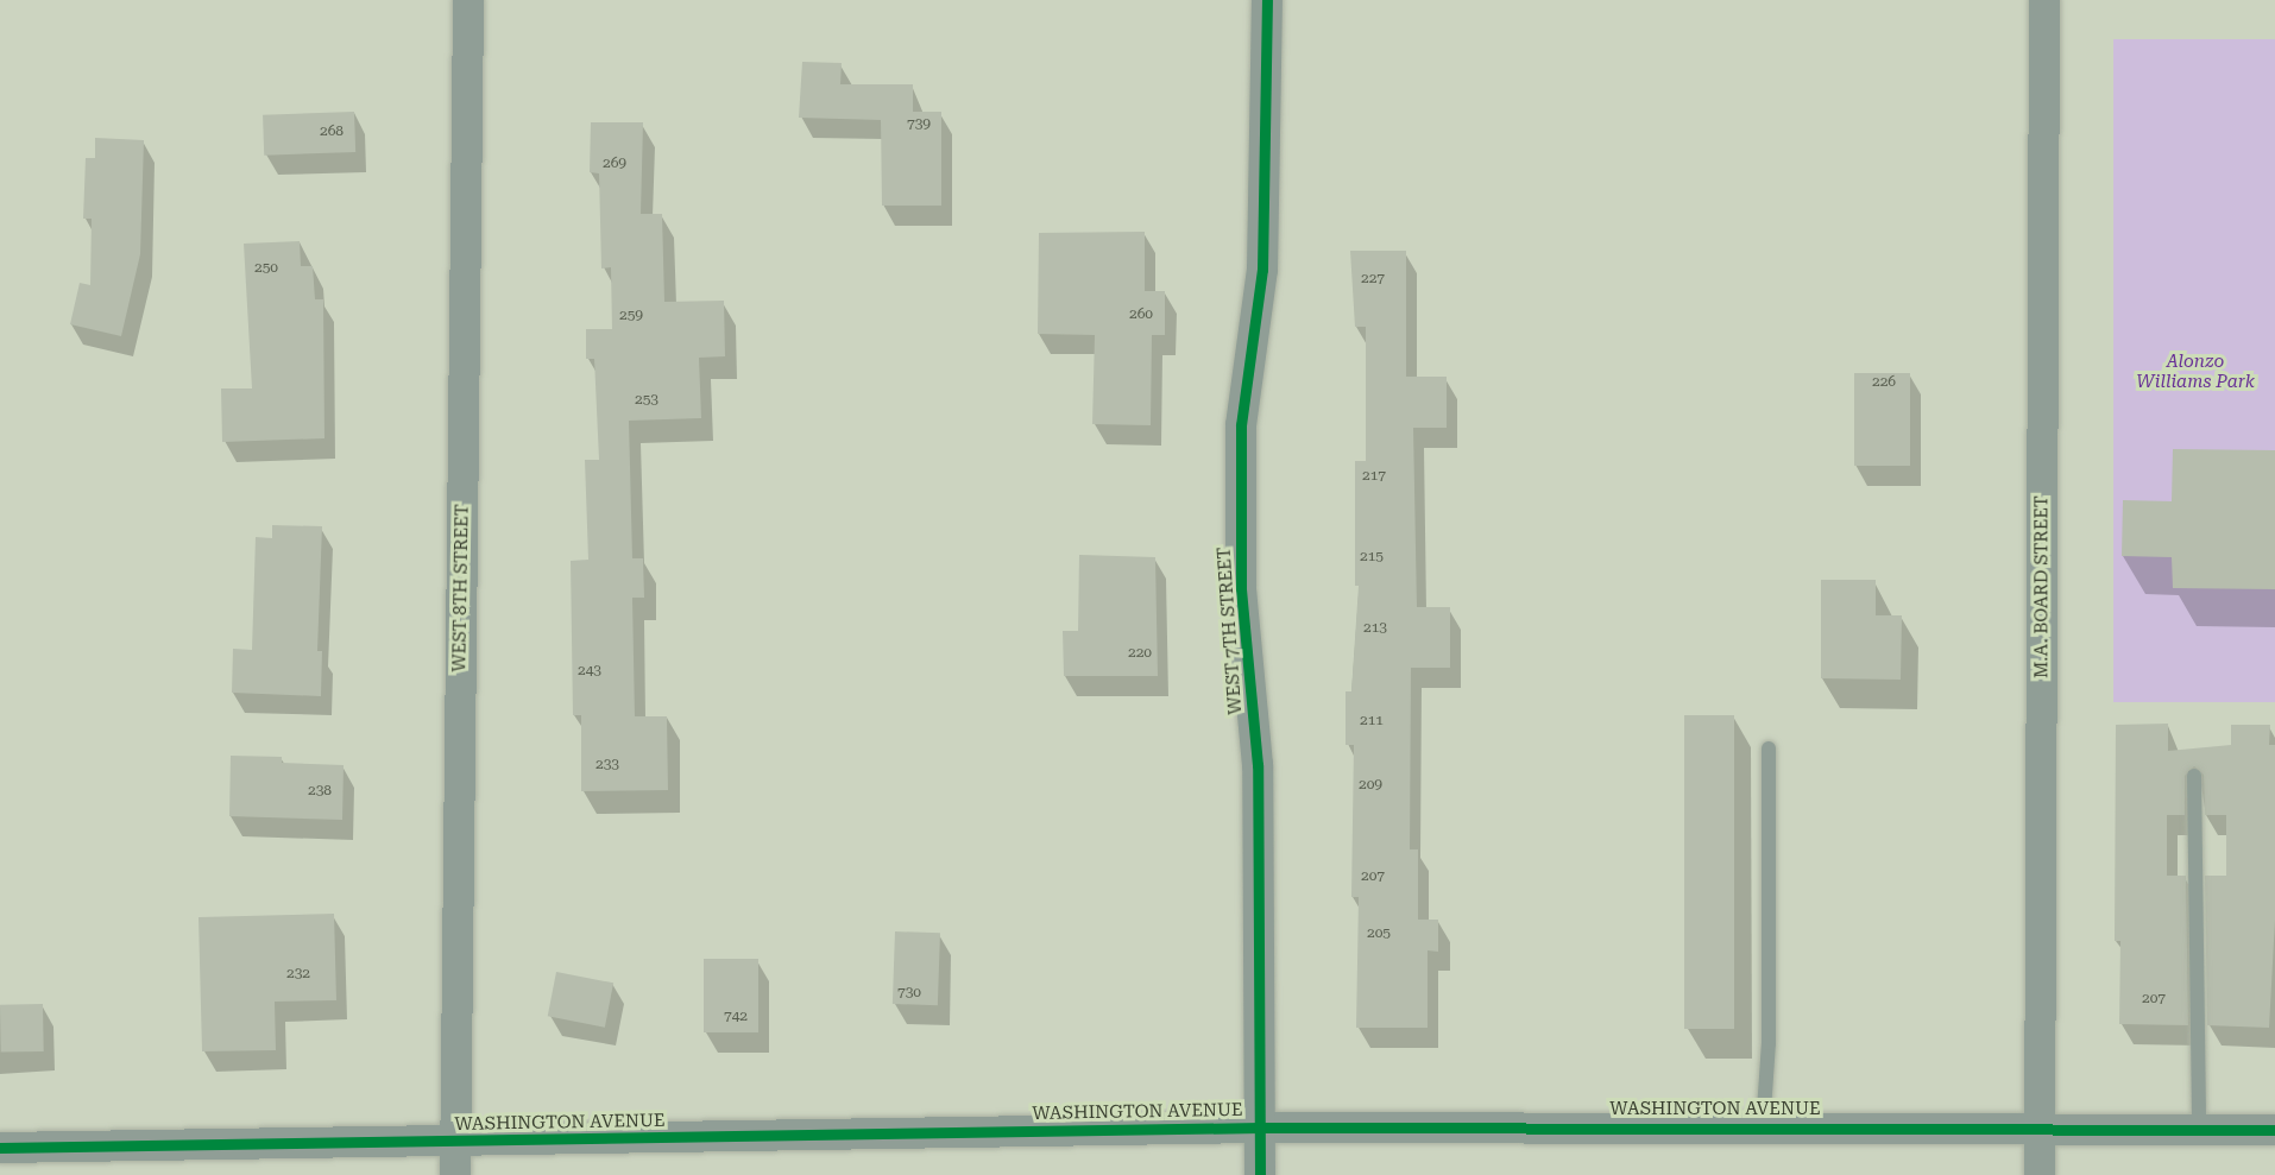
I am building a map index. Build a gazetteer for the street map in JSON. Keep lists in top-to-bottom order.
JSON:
{
  "streets": {
    "street": [
      "M.A. BOARD STREET",
      "WEST 8TH STREET",
      "WEST 7TH STREET",
      "WASHINGTON AVENUE"
    ]
  },
  "crossings": [
    ["M.A. BOARD STREET", "WASHINGTON AVENUE"],
    ["WEST 8TH STREET", "WASHINGTON AVENUE"],
    ["WEST 7TH STREET", "WASHINGTON AVENUE"]
  ],
  "parks": ["Alonzo Williams Park"],
  "house_numbers": [
    "739",
    "268",
    "269",
    "250",
    "227",
    "260",
    "259",
    "226",
    "253",
    "217",
    "215",
    "213",
    "220",
    "243",
    "211",
    "233",
    "209",
    "238",
    "207",
    "205",
    "232",
    "730",
    "207",
    "742"
  ]
}
